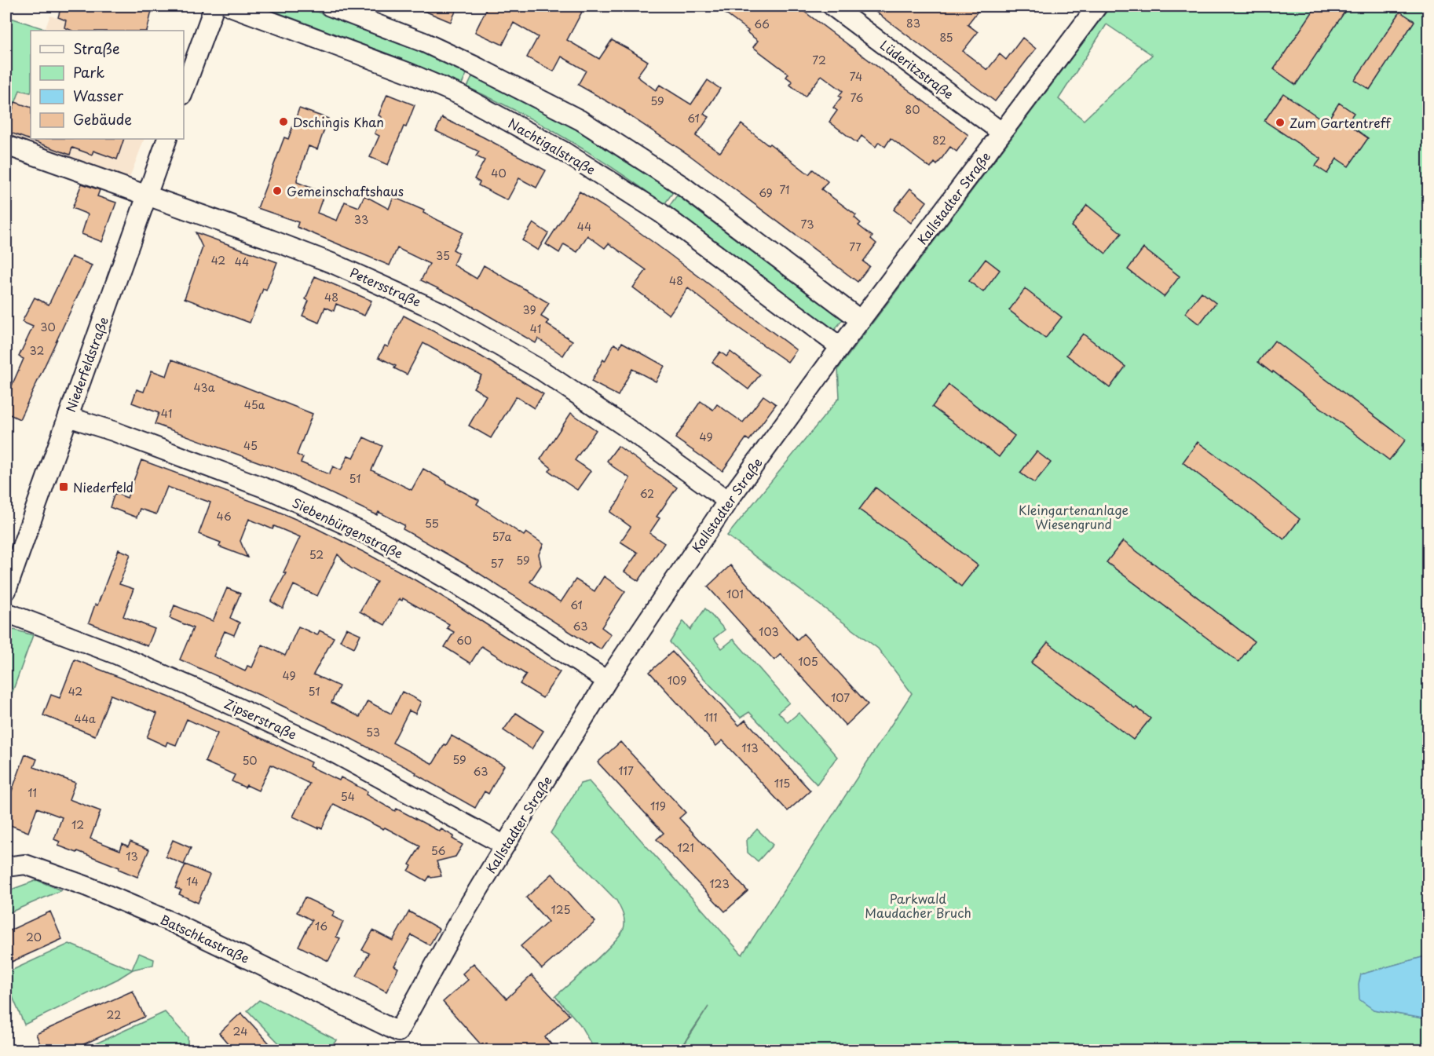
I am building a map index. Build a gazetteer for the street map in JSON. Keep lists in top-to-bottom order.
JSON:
{
  "streets": {
    "street": [
      "Lüderitzstraße",
      "Nachtigalstraße",
      "Kallstadter Straße",
      "Petersstraße",
      "Niederfeldstraße",
      "Siebenbürgenstraße",
      "Zipserstraße",
      "Batschkastraße"
    ]
  },
  "crossings": [
    ["Lüderitzstraße", "Kallstadter Straße"],
    ["Nachtigalstraße", "Kallstadter Straße"],
    ["Kallstadter Straße", "Petersstraße"],
    ["Kallstadter Straße", "Siebenbürgenstraße"],
    ["Kallstadter Straße", "Zipserstraße"],
    ["Kallstadter Straße", "Batschkastraße"],
    ["Petersstraße", "Niederfeldstraße"],
    ["Niederfeldstraße", "Siebenbürgenstraße"]
  ],
  "parks": ["Kleingartenanlage Wiesengrund", "Parkwald Maudacher Bruch"],
  "places": {
    "other": ["Dschingis Khan", "Zum Gartentreff", "Gemeinschaftshaus"],
    "transit": ["Niederfeld"]
  },
  "house_numbers": [
    "83",
    "66",
    "85",
    "72",
    "74",
    "76",
    "59",
    "80",
    "61",
    "82",
    "40",
    "71",
    "69",
    "33",
    "73",
    "44",
    "77",
    "35",
    "42",
    "44",
    "48",
    "48",
    "39",
    "30",
    "41",
    "32",
    "43a",
    "45a",
    "41",
    "49",
    "45",
    "51",
    "62",
    "46",
    "55",
    "57a",
    "52",
    "59",
    "57",
    "101",
    "61",
    "63",
    "103",
    "60",
    "105",
    "49",
    "109",
    "42",
    "51",
    "107",
    "111",
    "44a",
    "53",
    "113",
    "59",
    "50",
    "117",
    "63",
    "115",
    "11",
    "54",
    "119",
    "12",
    "121",
    "56",
    "13",
    "14",
    "123",
    "125",
    "16",
    "20",
    "22",
    "24"
  ],
  "legend": [
    "Straße",
    "Park",
    "Wasser",
    "Gebäude"
  ]
}
